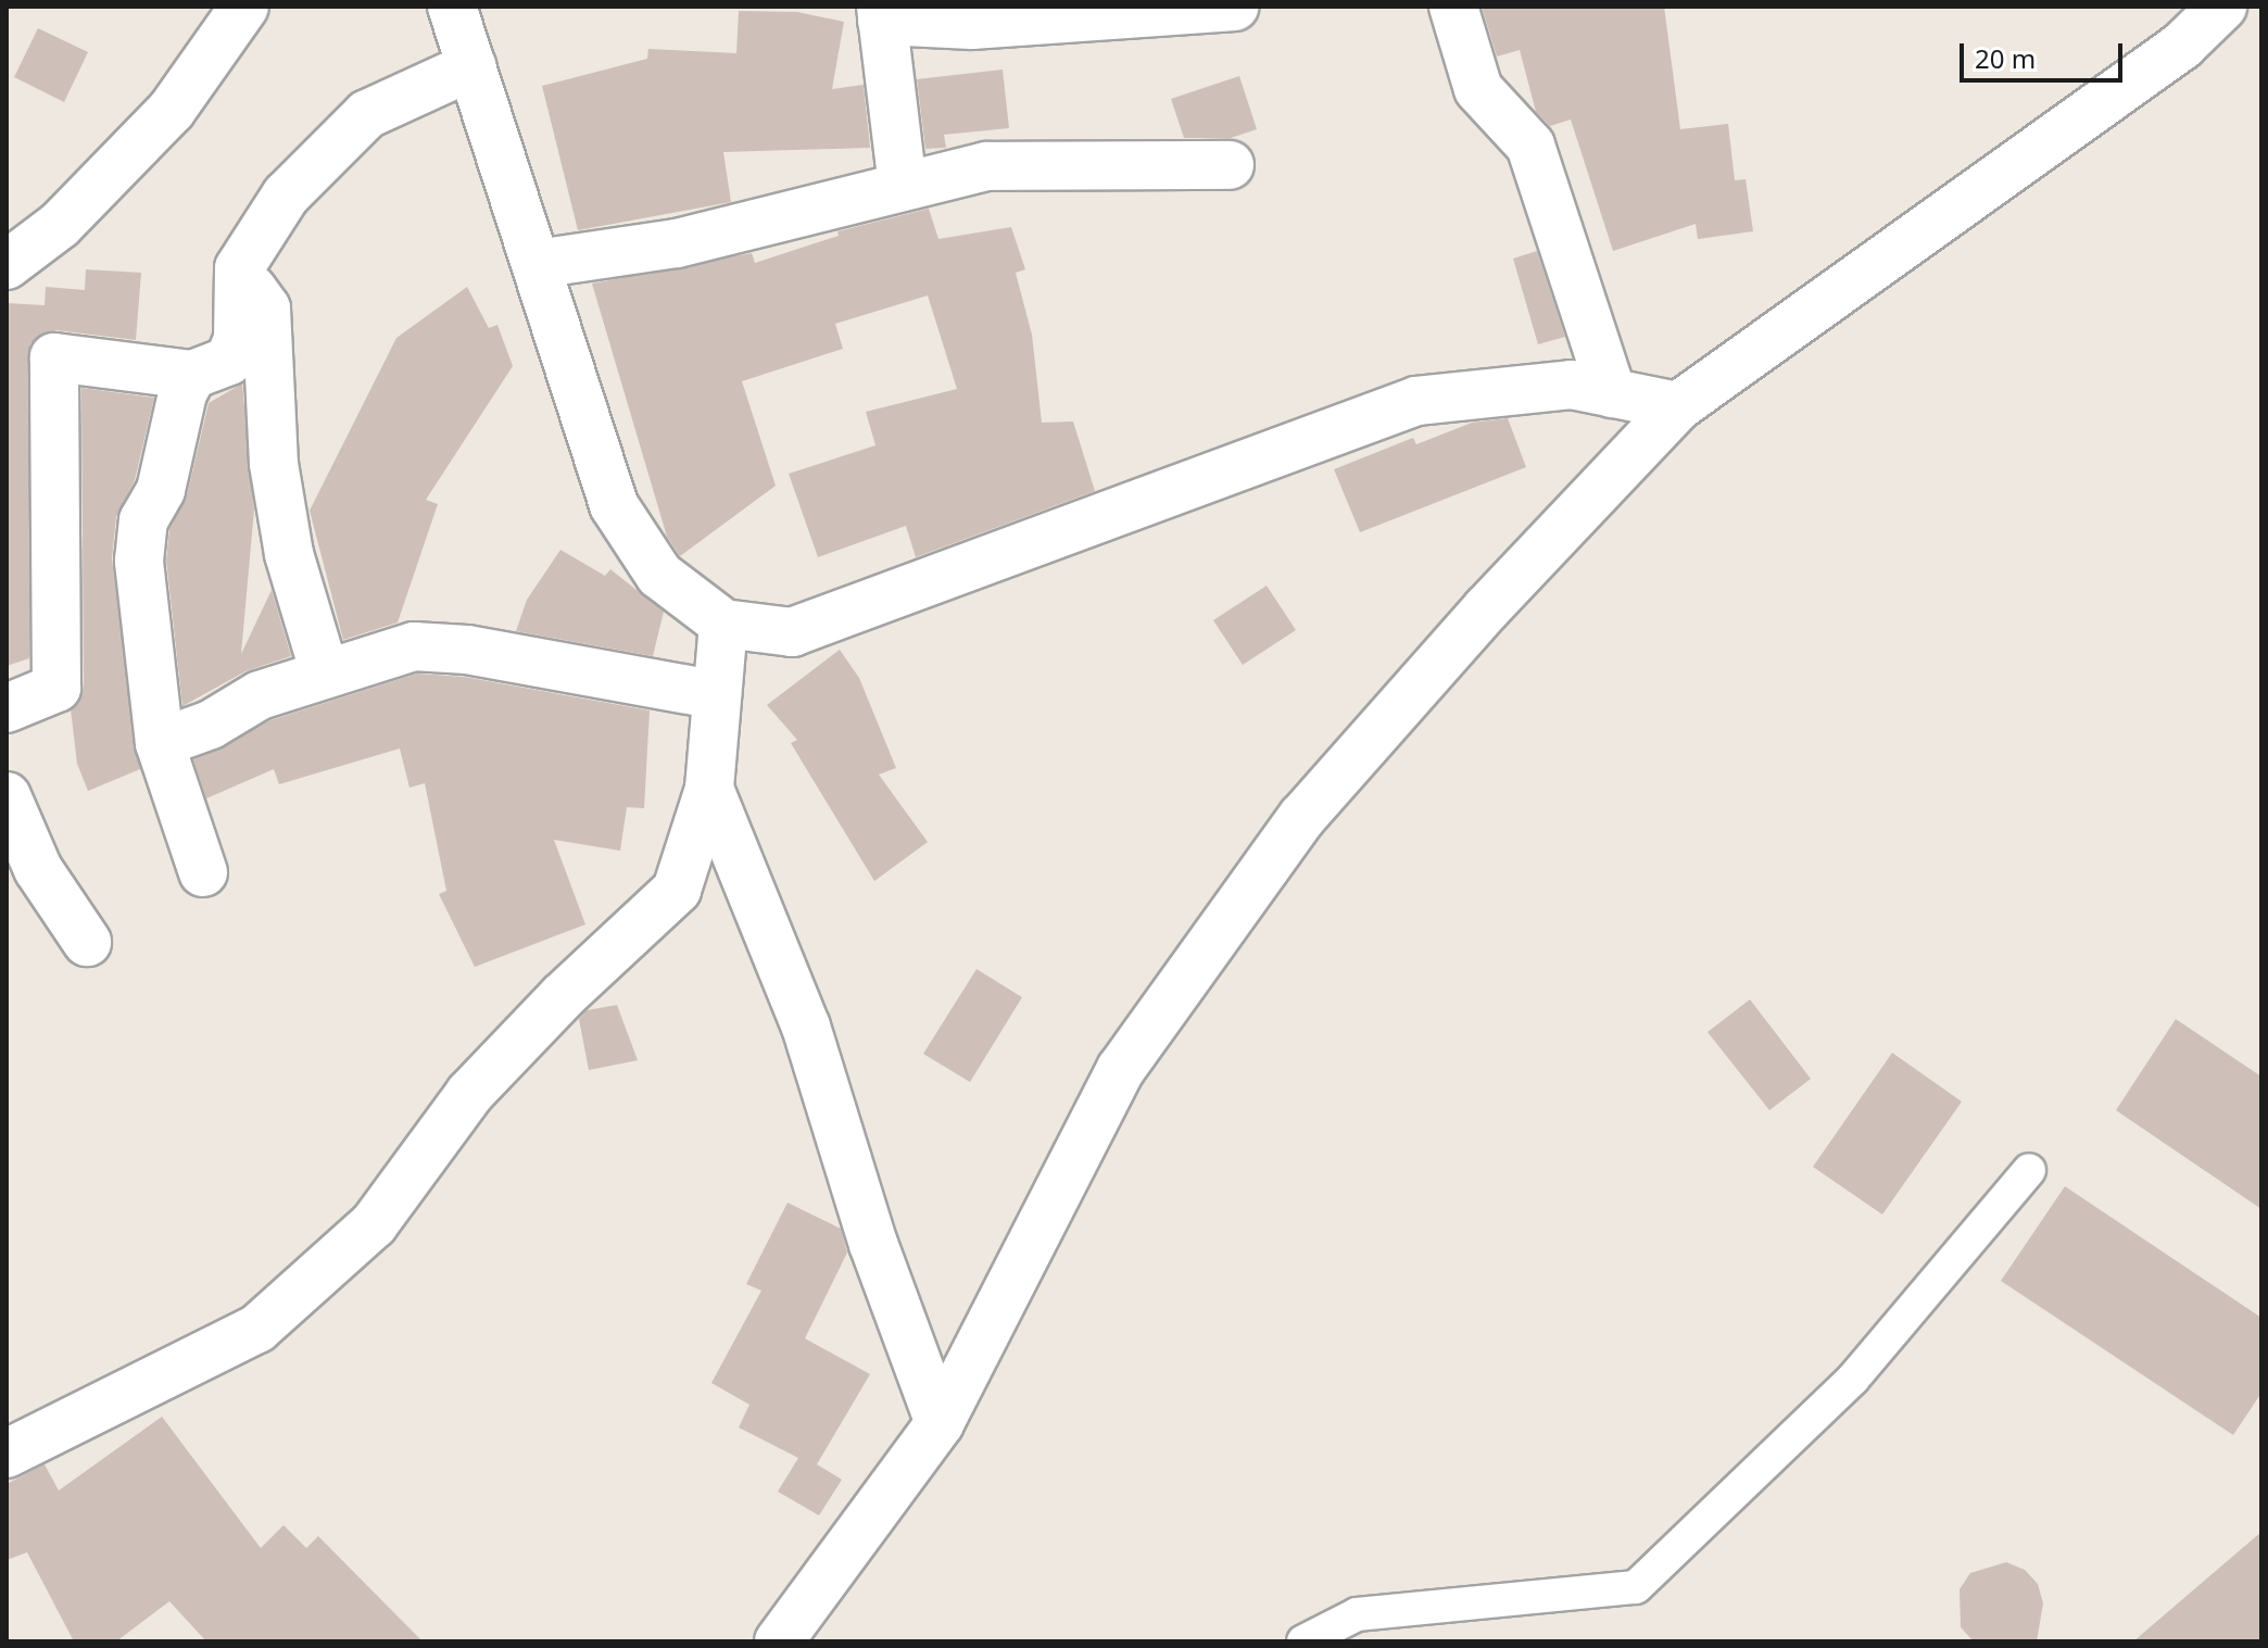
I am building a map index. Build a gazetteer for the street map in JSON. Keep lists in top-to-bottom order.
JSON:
{
  "scale_bar": "20 m"
}
